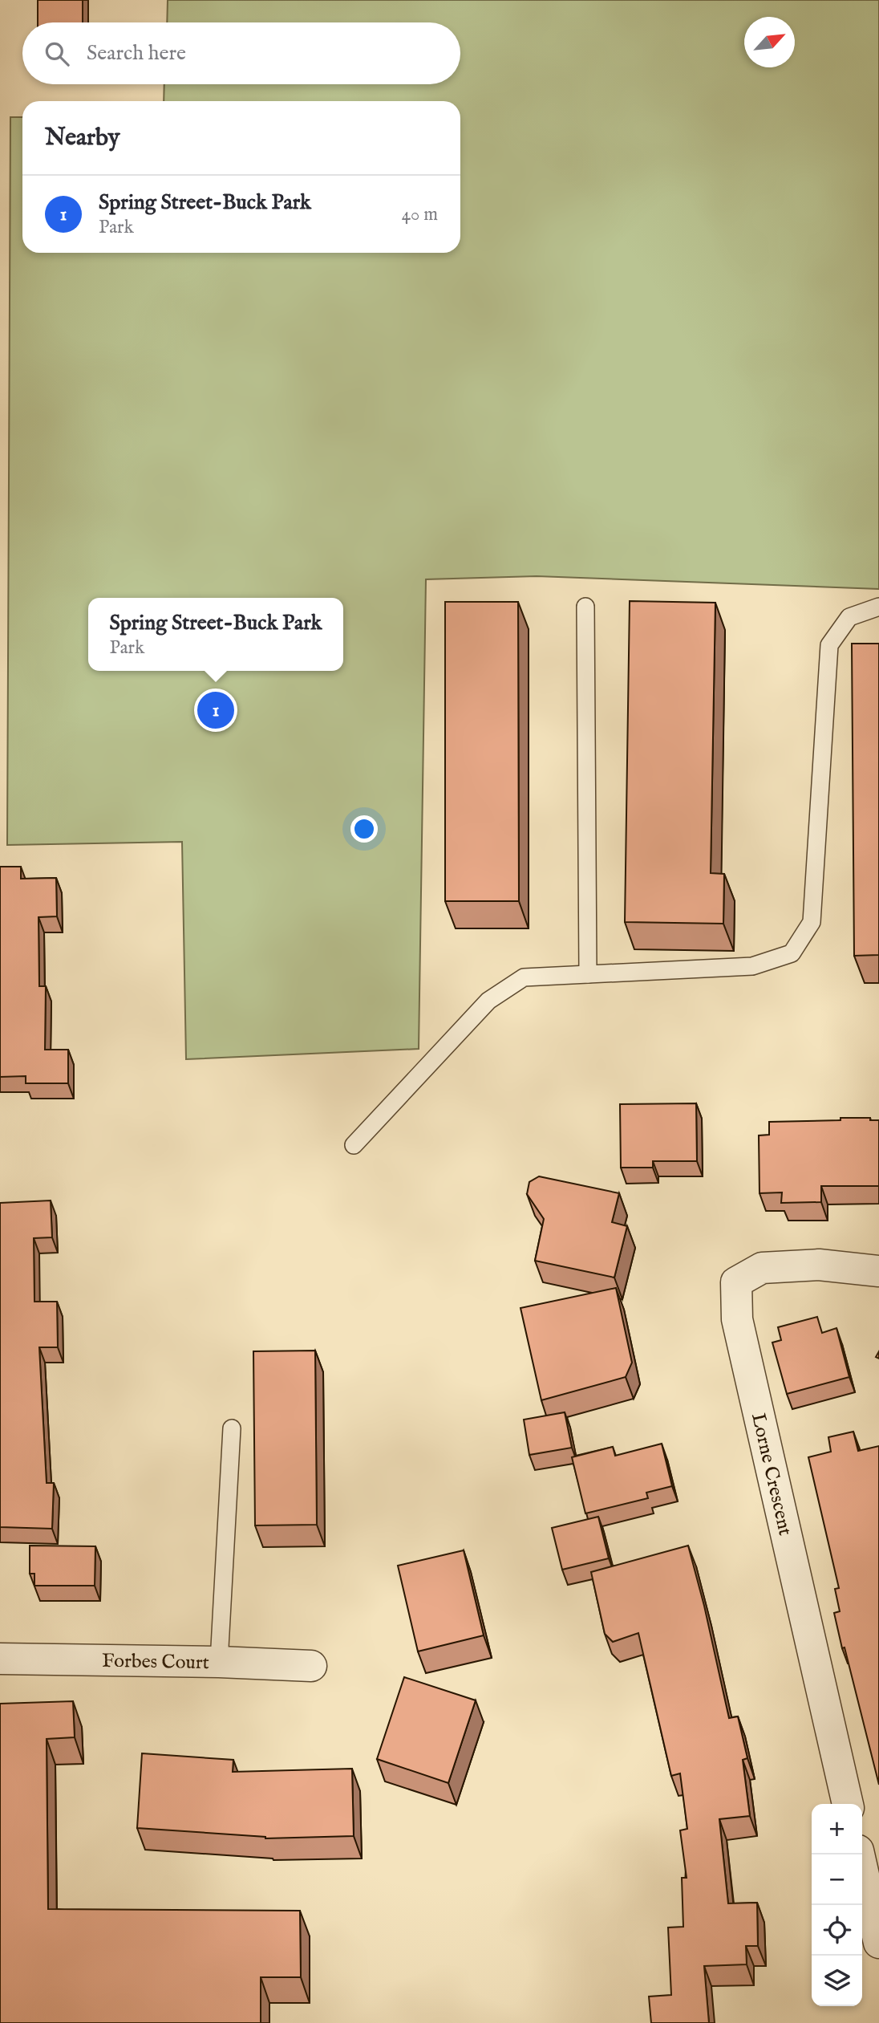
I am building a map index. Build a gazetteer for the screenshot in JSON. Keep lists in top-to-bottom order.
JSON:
{
  "streets": {
    "street": ["Lorne Crescent", "Forbes Court"]
  },
  "north": "top right",
  "page": {
    "search": "Search here",
    "heading": "Nearby",
    "list": [
      {
        "mark": "1",
        "name": "Spring Street-Buck Park",
        "note": "Park",
        "value": "40 m"
      }
    ],
    "popup": ["Spring Street-Buck Park", "Park"],
    "pins": "1",
    "map_buttons": ["+", "−"]
  }
}
